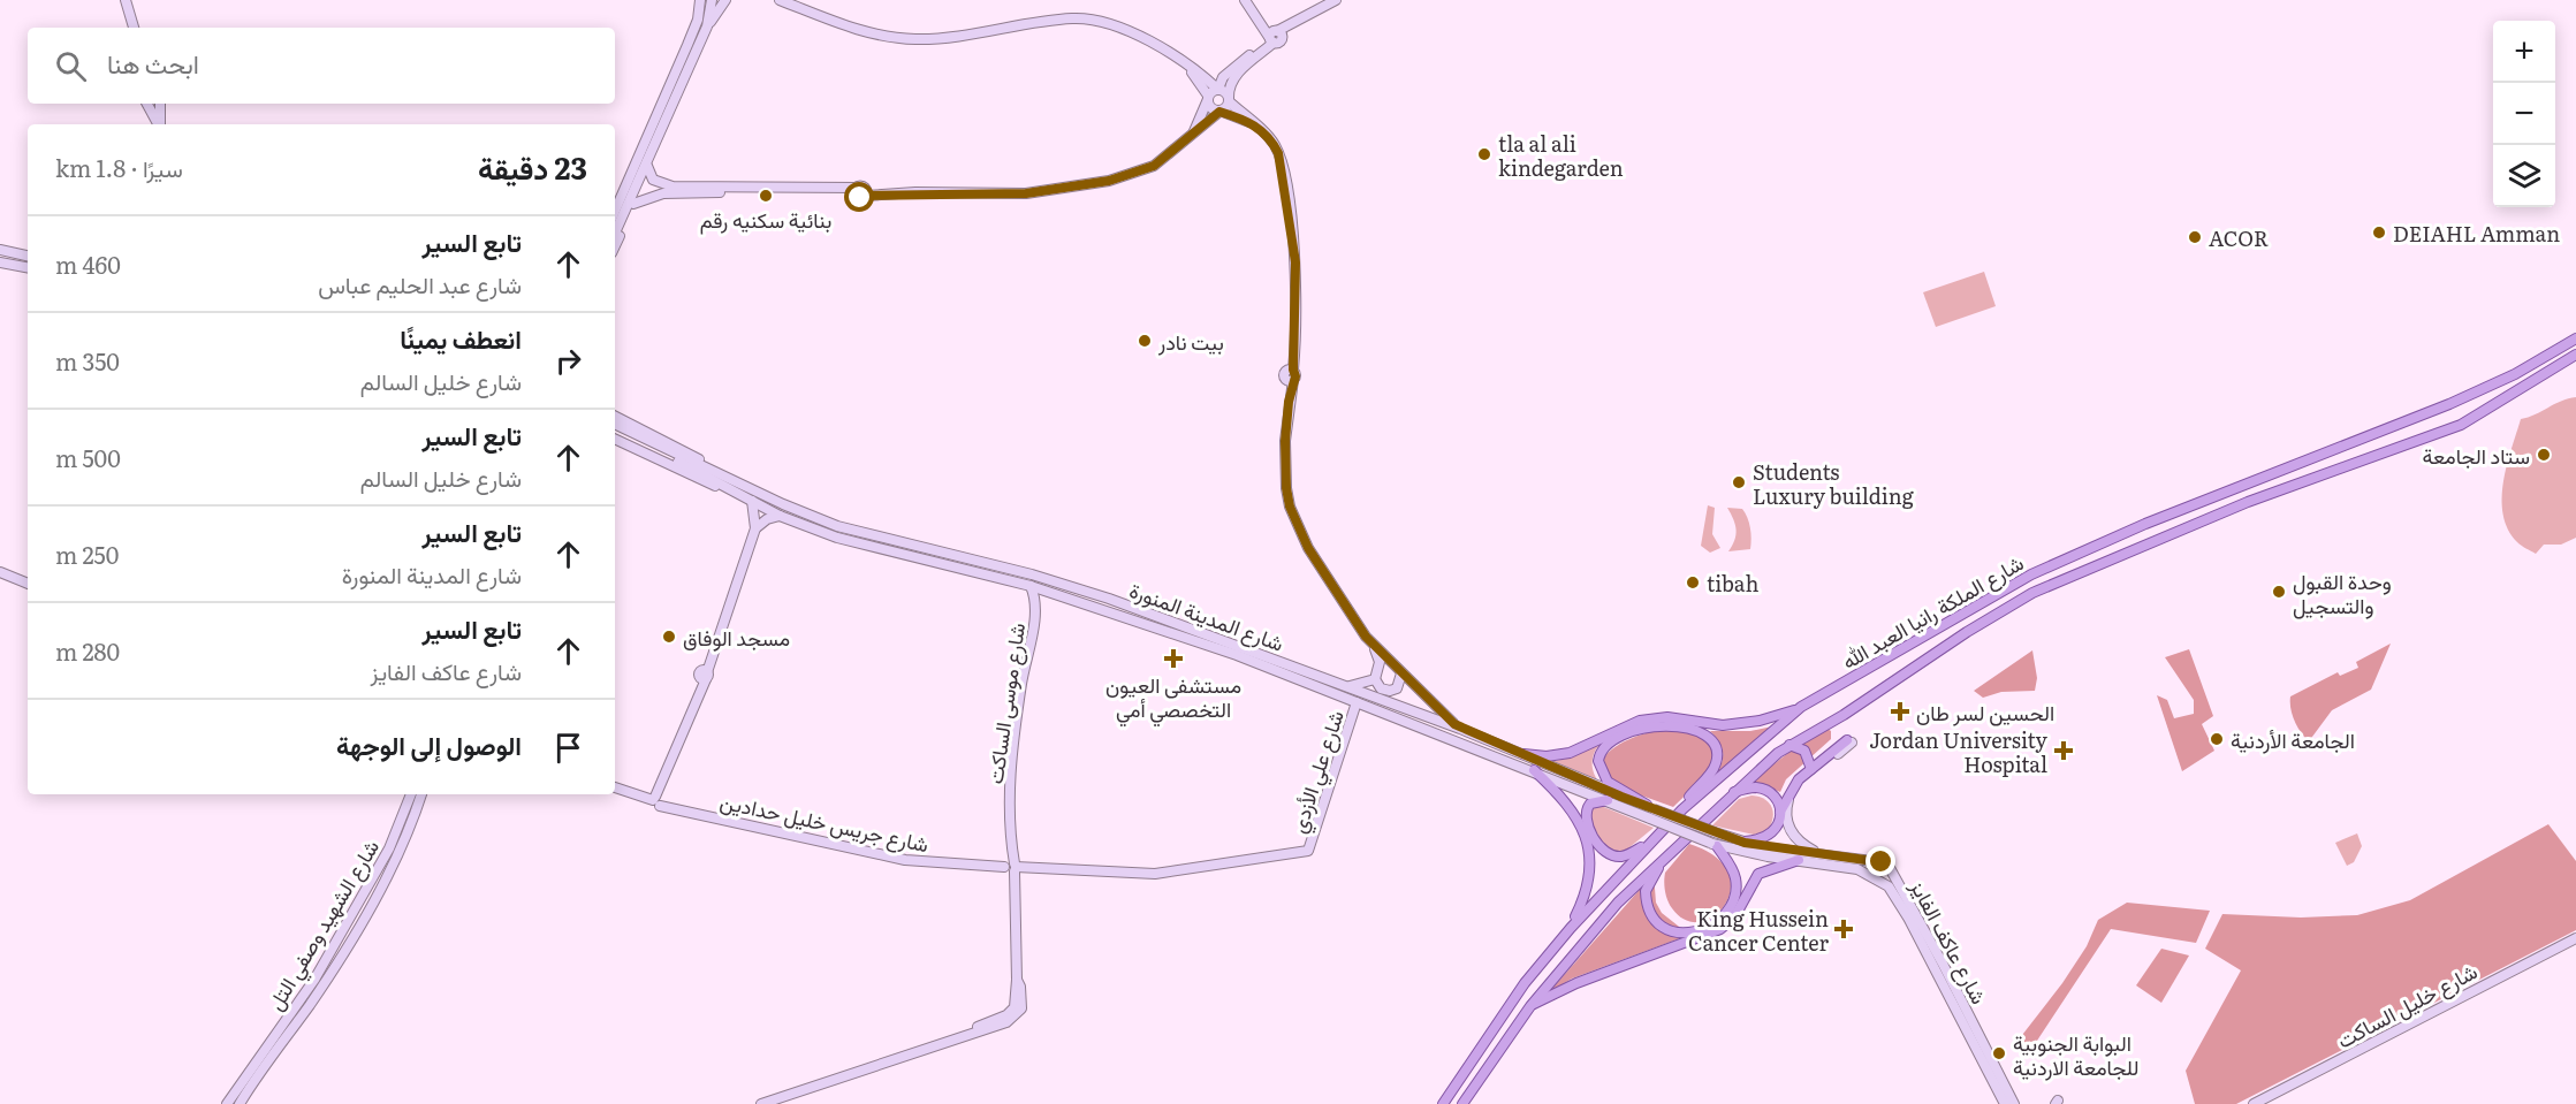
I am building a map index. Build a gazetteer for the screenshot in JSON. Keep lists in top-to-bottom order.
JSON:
{
  "streets": {
    "main road": ["شارع الملكة رانيا العبد الله"],
    "street": [
      "شارع المدينة المنورة",
      "شارع موسى الساكت",
      "شارع علي الأزدي",
      "شارع جريس خليل حدادين",
      "شارع الشهيد وصفي التل",
      "شارع عاكف الفايز",
      "شارع خليل الساكت"
    ]
  },
  "crossings": [
    ["شارع المدينة المنورة", "شارع موسى الساكت"],
    ["شارع المدينة المنورة", "شارع علي الأزدي"],
    ["شارع المدينة المنورة", "شارع عاكف الفايز"],
    ["شارع موسى الساكت", "شارع جريس خليل حدادين"],
    ["شارع علي الأزدي", "شارع جريس خليل حدادين"]
  ],
  "places": {
    "other": [
      "tla al ali kindegarden",
      "بنائية سكنيه رقم",
      "DEIAHL Amman",
      "ACOR",
      "بيت نادر",
      "ستاد الجامعة",
      "Students Luxury building",
      "tibah",
      "وحدة القبول والتسجيل",
      "مسجد الوفاق",
      "الجامعة الأردنية",
      "البوابة الجنوبية للجامعة الاردنية"
    ],
    "health": [
      "مستشفى العيون التخصصي أمي",
      "الحسين لسر طان",
      "Jordan University Hospital",
      "King Hussein Cancer Center"
    ]
  },
  "page": {
    "map_buttons": ["+", "−"],
    "search": "ابحث هنا",
    "heading": ["23 دقيقة", "سيرًا · 1.8 km"],
    "list": [
      ["تابع السير", "شارع عبد الحليم عباس", "460 m"],
      ["انعطف يمينًا", "شارع خليل السالم", "350 m"],
      ["تابع السير", "شارع خليل السالم", "500 m"],
      ["تابع السير", "شارع المدينة المنورة", "250 m"],
      ["تابع السير", "شارع عاكف الفايز", "280 m"],
      "الوصول إلى الوجهة"
    ]
  }
}
